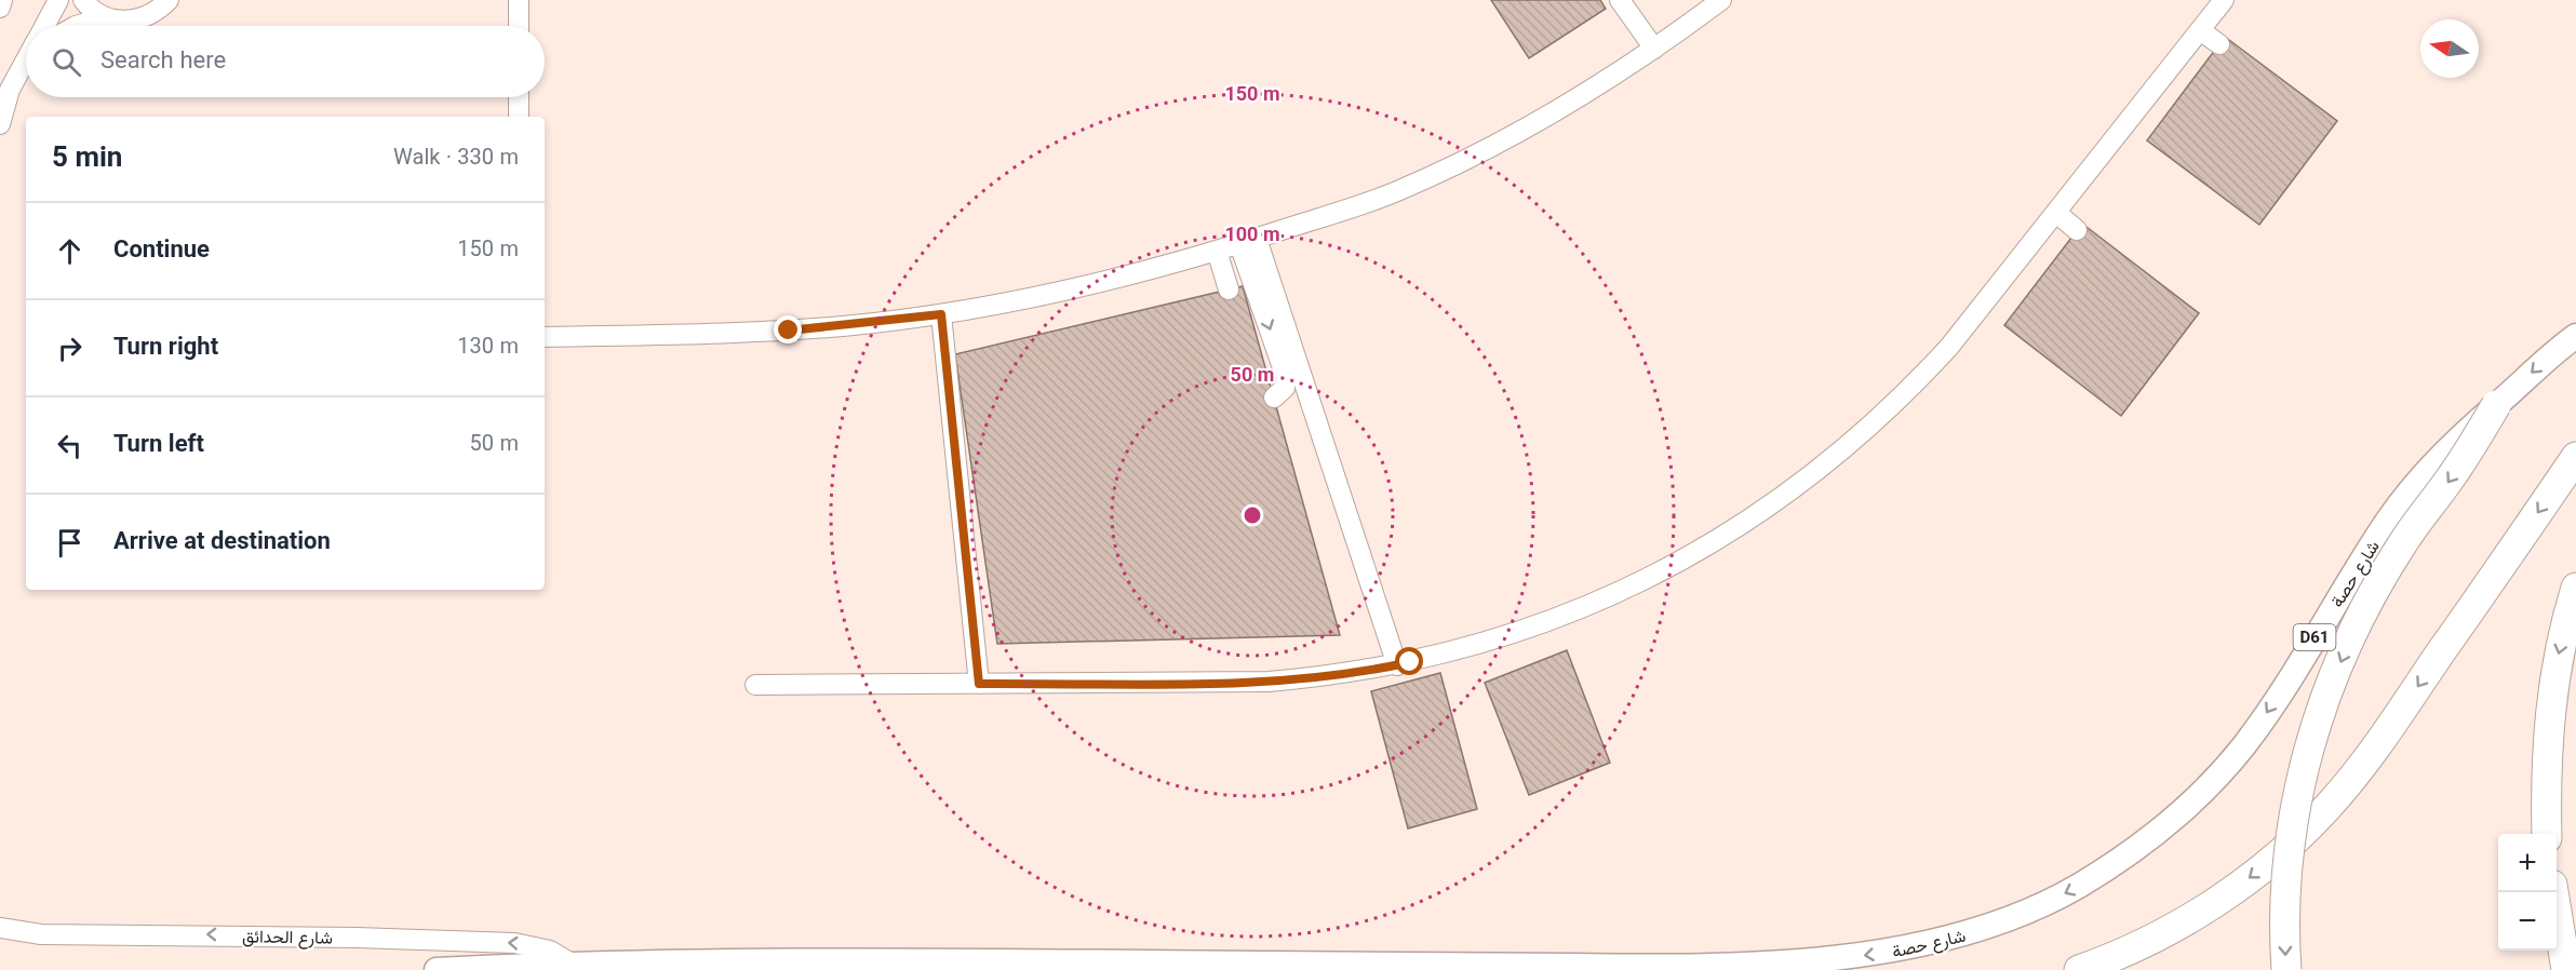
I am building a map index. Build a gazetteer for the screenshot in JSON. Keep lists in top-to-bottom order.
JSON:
{
  "streets": {
    "main road": ["شارع حصة", "D61"],
    "street": ["شارع الحدائق"]
  },
  "crossings": [
    ["شارع حصة", "شارع الحدائق"]
  ],
  "one_way": ["شارع حصة", "شارع الحدائق"],
  "north": "left",
  "page": {
    "search": "Search here",
    "heading": ["5 min", "Walk · 330 m"],
    "list": [
      ["Continue", "150 m"],
      ["Turn right", "130 m"],
      ["Turn left", "50 m"],
      "Arrive at destination"
    ],
    "map_buttons": ["+", "−"]
  },
  "rings": ["150 m", "100 m", "50 m"]
}
